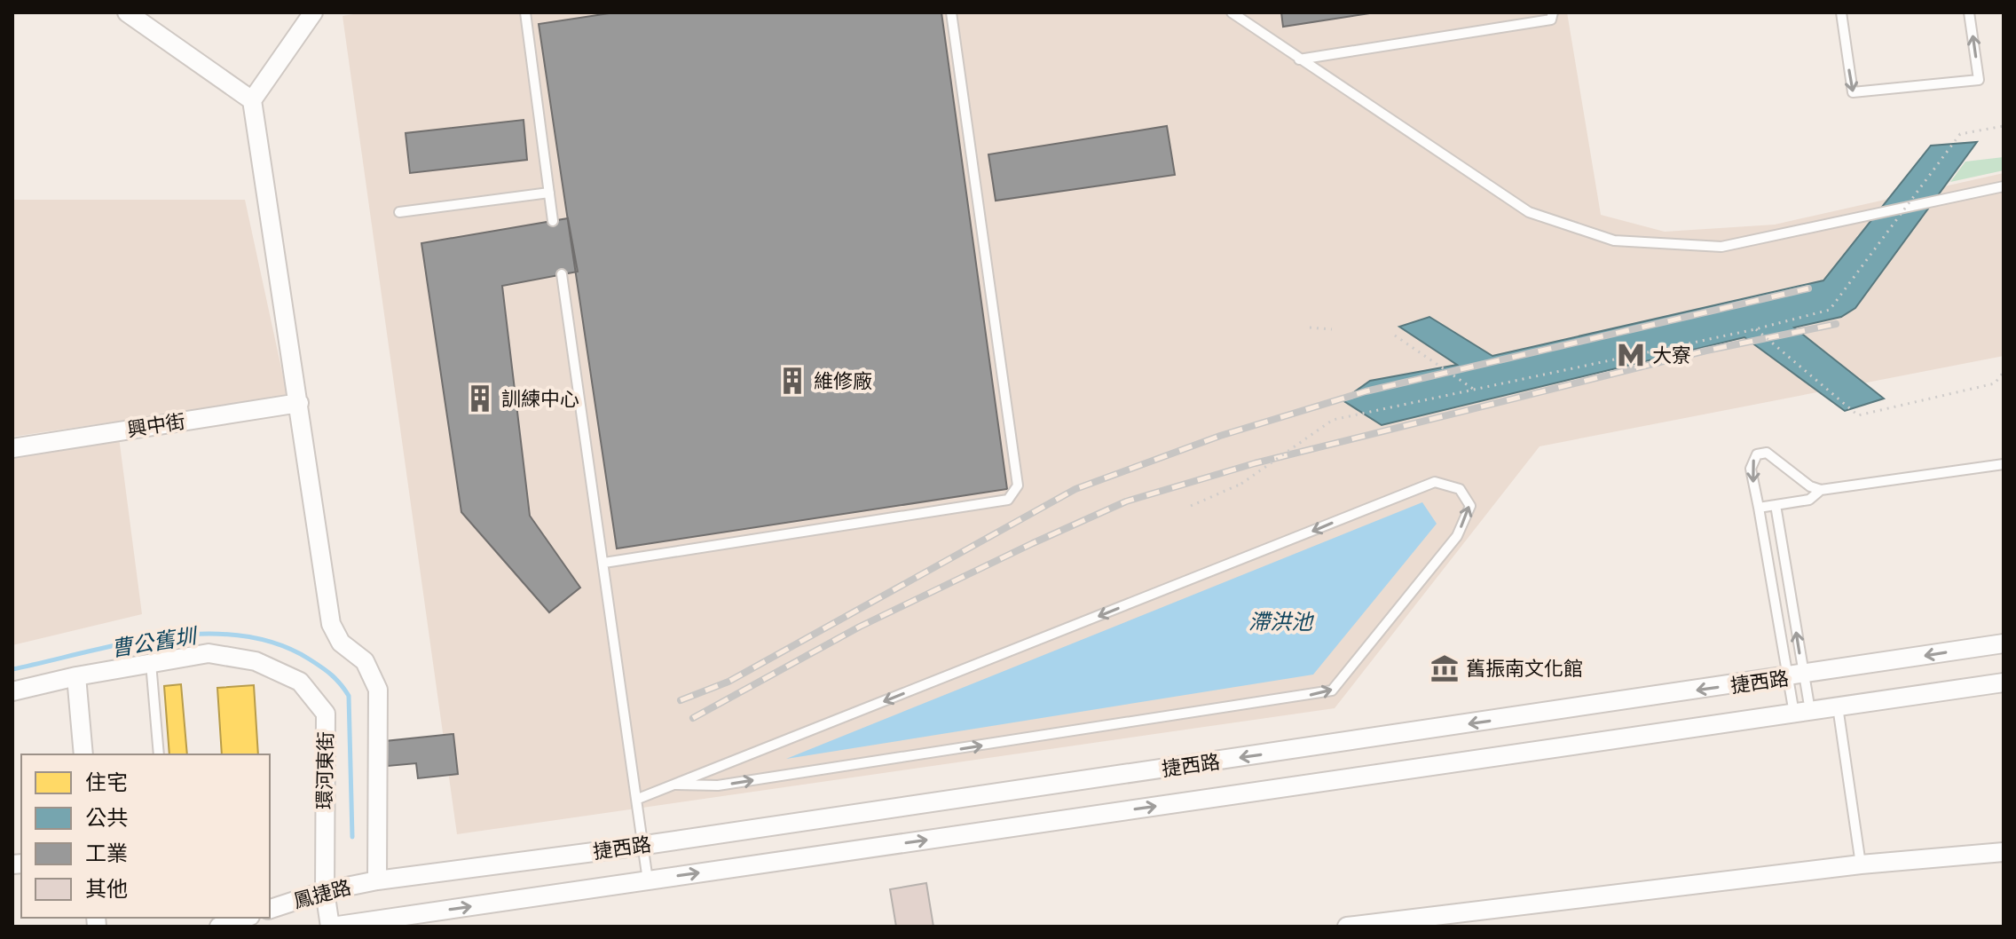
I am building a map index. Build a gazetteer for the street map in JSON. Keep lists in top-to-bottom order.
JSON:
{
  "streets": {
    "street": [
      "興中街",
      "捷西路",
      "環河東街",
      "鳳捷路"
    ]
  },
  "crossings": [
    ["捷西路", "鳳捷路"],
    ["環河東街", "鳳捷路"]
  ],
  "water": ["滯洪池", "曹公舊圳"],
  "places": {
    "metro station": ["大寮"],
    "building": ["維修廠", "訓練中心"],
    "museum": ["舊振南文化館"]
  },
  "legend": [
    "住宅",
    "公共",
    "工業",
    "其他"
  ]
}
